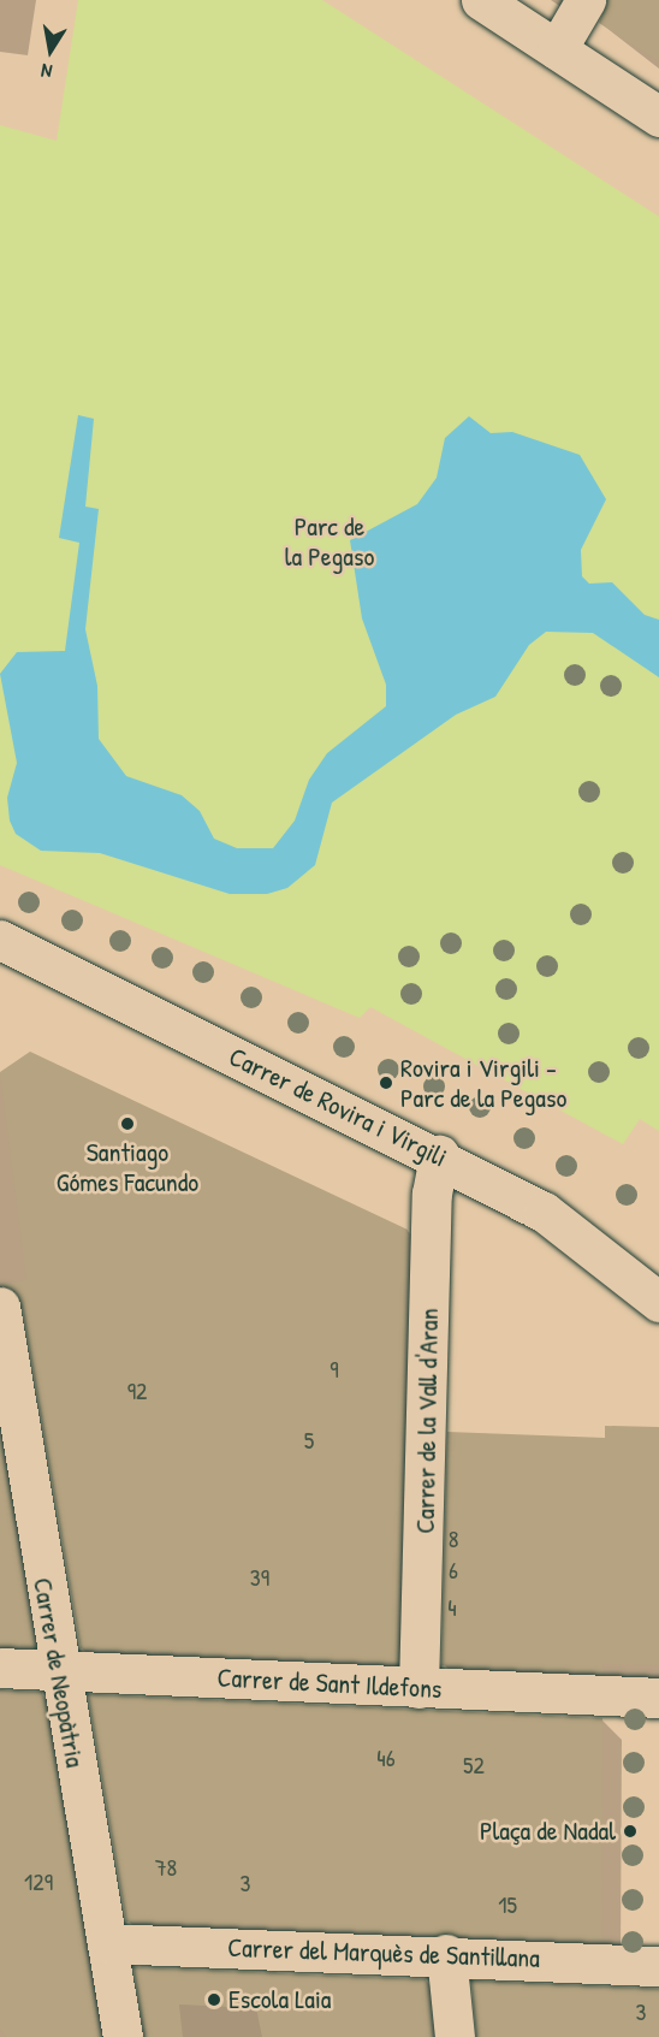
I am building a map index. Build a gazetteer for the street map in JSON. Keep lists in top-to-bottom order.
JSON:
{
  "streets": {
    "street": [
      "Carrer de Rovira i Virgili",
      "Carrer de la Vall d'Aran",
      "Carrer de Neopàtria",
      "Carrer de Sant Ildefons",
      "Carrer del Marquès de Santillana"
    ]
  },
  "crossings": [
    ["Carrer de Rovira i Virgili", "Carrer de la Vall d'Aran"],
    ["Carrer de la Vall d'Aran", "Carrer de Sant Ildefons"],
    ["Carrer de Neopàtria", "Carrer de Sant Ildefons"],
    ["Carrer de Neopàtria", "Carrer del Marquès de Santillana"]
  ],
  "parks": ["Parc de la Pegaso"],
  "places": [
    "Rovira i Virgili - Parc de la Pegaso",
    "Santiago Gómes Facundo",
    "Plaça de Nadal",
    "Escola Laia"
  ],
  "house_numbers": [
    "9",
    "92",
    "5",
    "8",
    "6",
    "39",
    "4",
    "46",
    "52",
    "78",
    "129",
    "3",
    "15",
    "3"
  ],
  "north": "bottom"
}
